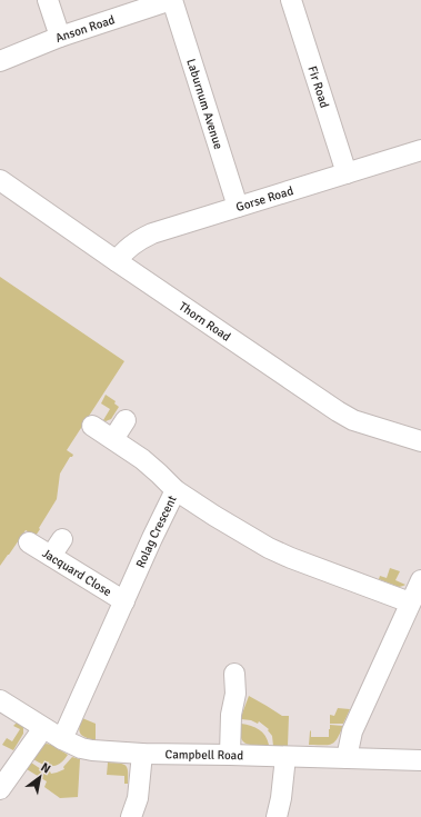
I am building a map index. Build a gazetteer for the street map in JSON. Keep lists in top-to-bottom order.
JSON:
{
  "streets": {
    "street": [
      "Anson Road",
      "Fir Road",
      "Laburnum Avenue",
      "Gorse Road",
      "Thorn Road",
      "Rolag Crescent",
      "Jacquard Close",
      "Campbell Road"
    ]
  },
  "crossings": [
    ["Anson Road", "Laburnum Avenue"],
    ["Fir Road", "Gorse Road"],
    ["Laburnum Avenue", "Gorse Road"],
    ["Gorse Road", "Thorn Road"],
    ["Rolag Crescent", "Jacquard Close"],
    ["Rolag Crescent", "Campbell Road"]
  ],
  "north": "top right"
}
